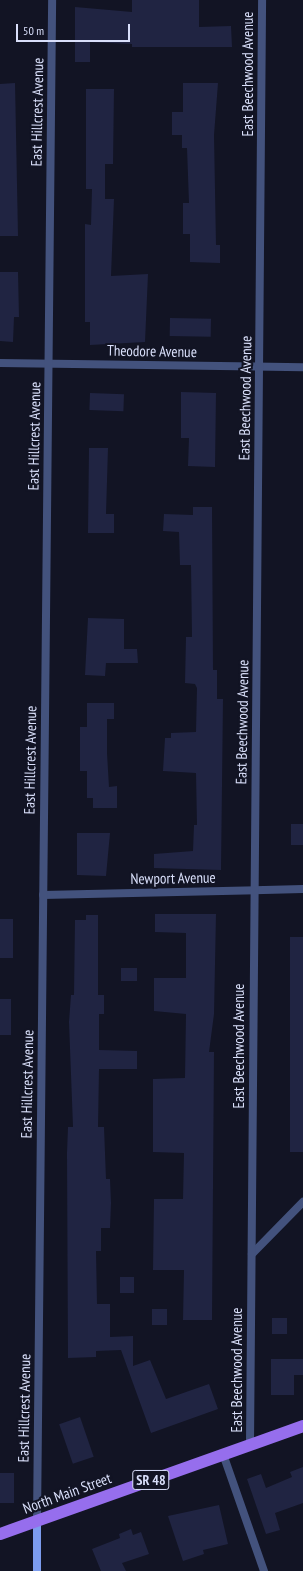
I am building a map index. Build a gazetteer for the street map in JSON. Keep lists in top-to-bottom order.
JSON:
{
  "streets": {
    "main road": ["SR 48", "North Main Street"],
    "street": [
      "East Beechwood Avenue",
      "East Hillcrest Avenue",
      "Theodore Avenue",
      "Newport Avenue"
    ]
  },
  "crossings": [
    ["East Beechwood Avenue", "Theodore Avenue"],
    ["East Beechwood Avenue", "Newport Avenue"],
    ["East Beechwood Avenue", "North Main Street"],
    ["East Hillcrest Avenue", "Theodore Avenue"],
    ["East Hillcrest Avenue", "Newport Avenue"],
    ["East Hillcrest Avenue", "North Main Street"]
  ],
  "scale_bar": "50 m"
}
